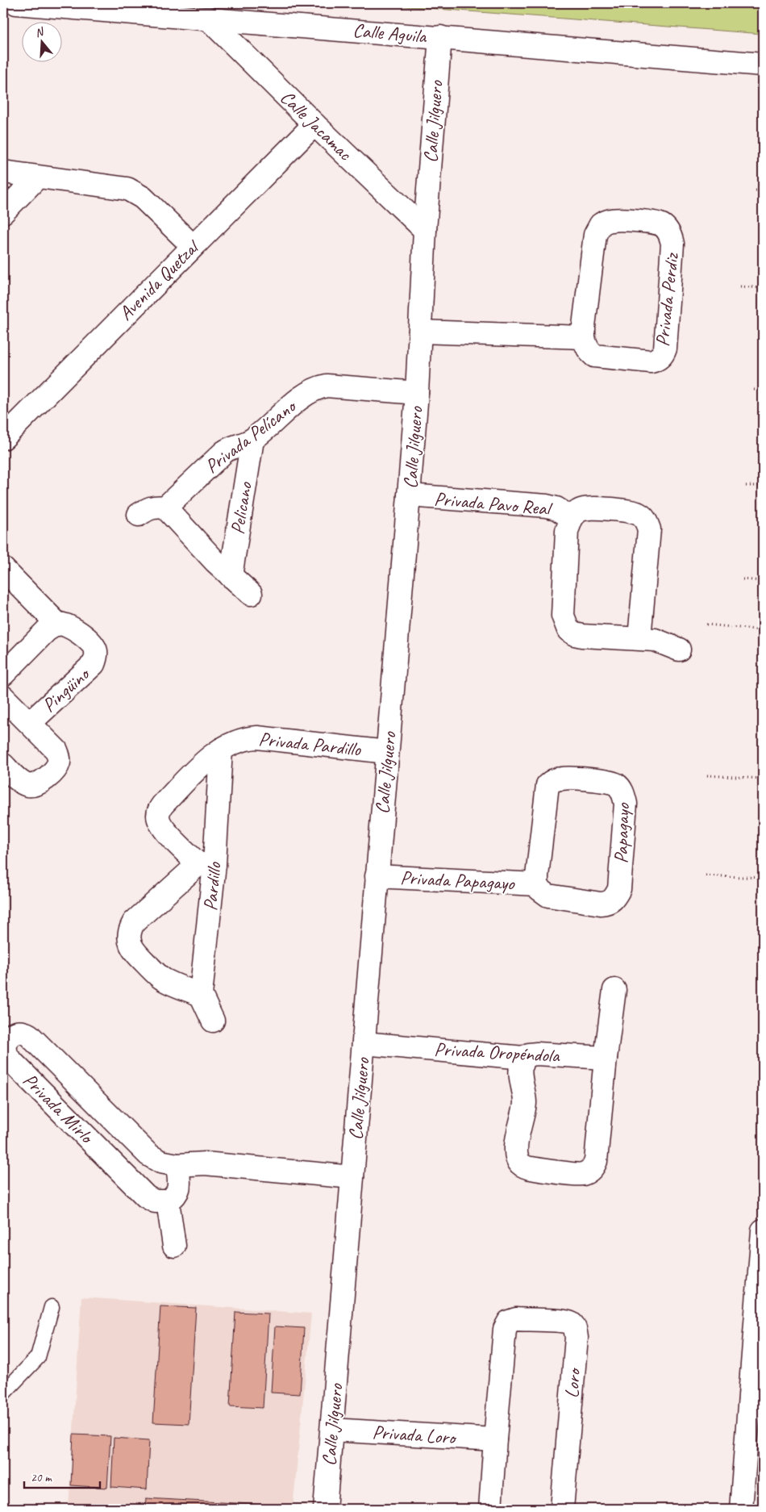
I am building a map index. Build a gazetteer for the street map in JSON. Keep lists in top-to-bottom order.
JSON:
{
  "streets": {
    "street": [
      "Calle Aguila",
      "Calle Jilguero",
      "Calle Jacamac",
      "Avenida Quetzal",
      "Privada Perdiz",
      "Privada Pelícano",
      "Privada Pavo Real",
      "Pelicano",
      "Pingüino",
      "Privada Pardillo",
      "Papagayo",
      "Privada Papagayo",
      "Pardillo",
      "Privada Oropéndola",
      "Privada Mirlo",
      "Loro",
      "Privada Loro"
    ]
  },
  "crossings": [
    ["Calle Aguila", "Calle Jilguero"],
    ["Calle Aguila", "Calle Jacamac"],
    ["Calle Jilguero", "Calle Jacamac"],
    ["Calle Jilguero", "Privada Pelícano"],
    ["Calle Jilguero", "Privada Pavo Real"],
    ["Calle Jilguero", "Privada Pardillo"],
    ["Calle Jilguero", "Privada Papagayo"],
    ["Calle Jilguero", "Privada Oropéndola"],
    ["Calle Jilguero", "Privada Mirlo"],
    ["Calle Jilguero", "Privada Loro"],
    ["Calle Jacamac", "Avenida Quetzal"],
    ["Privada Pelícano", "Pelicano"],
    ["Privada Pardillo", "Pardillo"],
    ["Papagayo", "Privada Papagayo"],
    ["Loro", "Privada Loro"]
  ],
  "scale_bar": "20 m",
  "north": "top"
}
